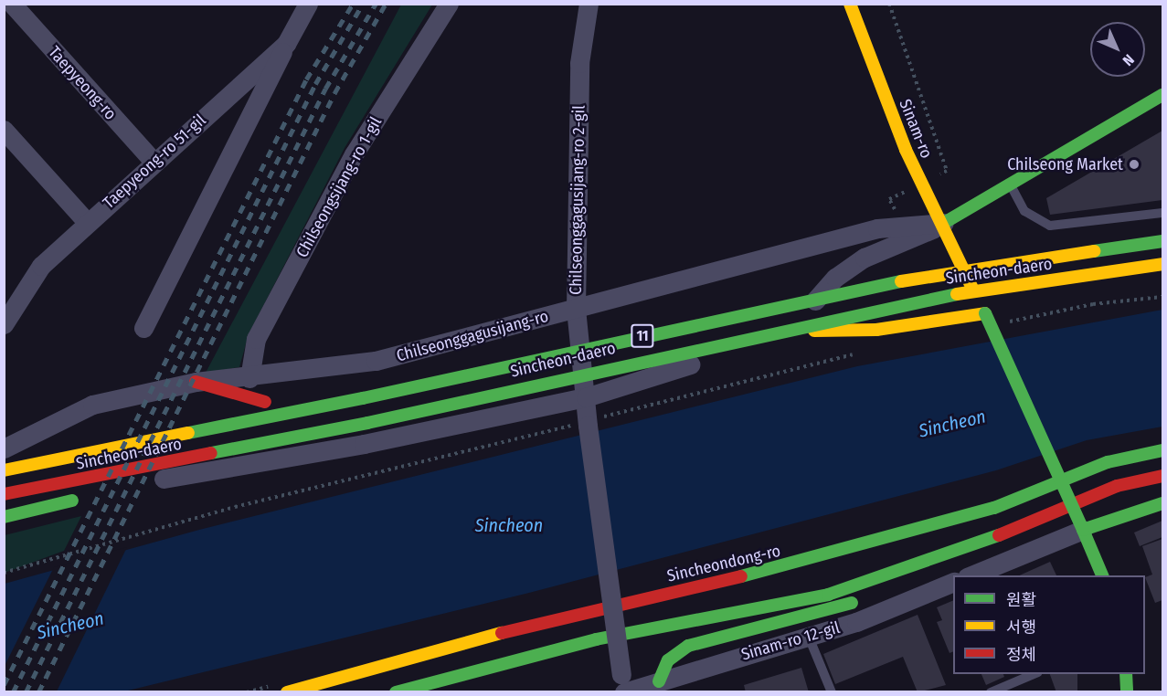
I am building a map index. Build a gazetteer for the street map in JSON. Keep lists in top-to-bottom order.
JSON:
{
  "streets": {
    "main road": [
      "Sinam-ro",
      "Sincheon-daero",
      "11",
      "Sincheondong-ro"
    ],
    "street": [
      "Taepyeong-ro",
      "Taepyeong-ro 51-gil",
      "Chilseongsijang-ro 1-gil",
      "Chilseonggagusijang-ro 2-gil",
      "Chilseonggagusijang-ro",
      "Sinam-ro 12-gil"
    ]
  },
  "crossings": [
    ["Taepyeong-ro", "Taepyeong-ro 51-gil"],
    ["Sinam-ro", "Chilseonggagusijang-ro"],
    ["Chilseongsijang-ro 1-gil", "Chilseonggagusijang-ro"],
    ["Chilseonggagusijang-ro 2-gil", "Chilseonggagusijang-ro"],
    ["Chilseonggagusijang-ro 2-gil", "Sinam-ro 12-gil"]
  ],
  "water": ["Sincheon"],
  "places": ["Chilseong Market"],
  "legend": ["원활", "서행", "정체"],
  "north": "bottom right"
}
